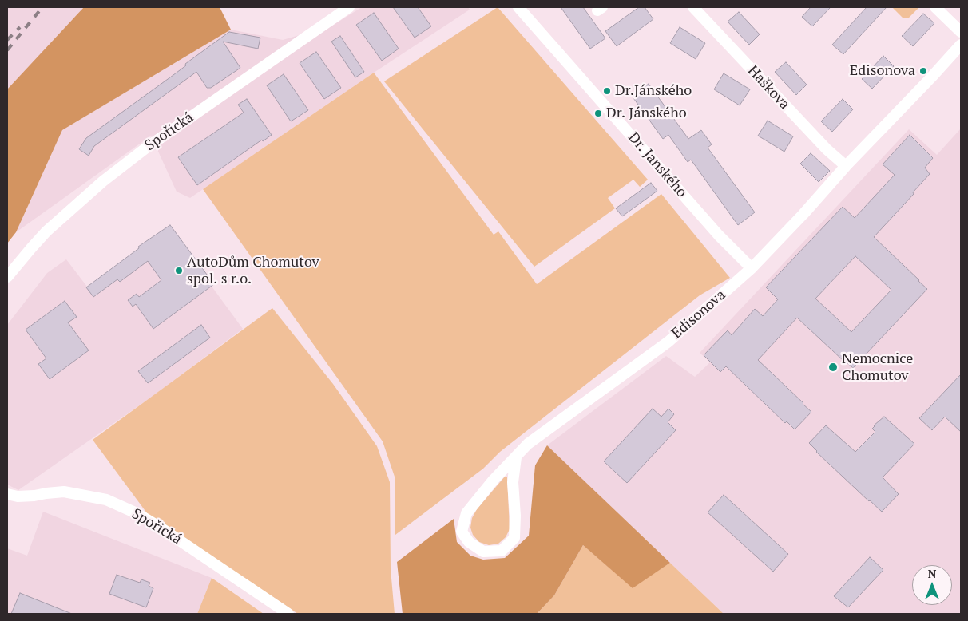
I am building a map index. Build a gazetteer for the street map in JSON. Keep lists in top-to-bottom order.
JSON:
{
  "streets": {
    "street": [
      "Haškova",
      "Spořická",
      "Dr. Janského",
      "Edisonova"
    ]
  },
  "crossings": [
    ["Haškova", "Edisonova"],
    ["Dr. Janského", "Edisonova"]
  ],
  "places": [
    "Edisonova",
    "Dr.Jánského",
    "Dr. Jánského",
    "AutoDům Chomutov spol. s r.o.",
    "Nemocnice Chomutov"
  ],
  "north": "top"
}
